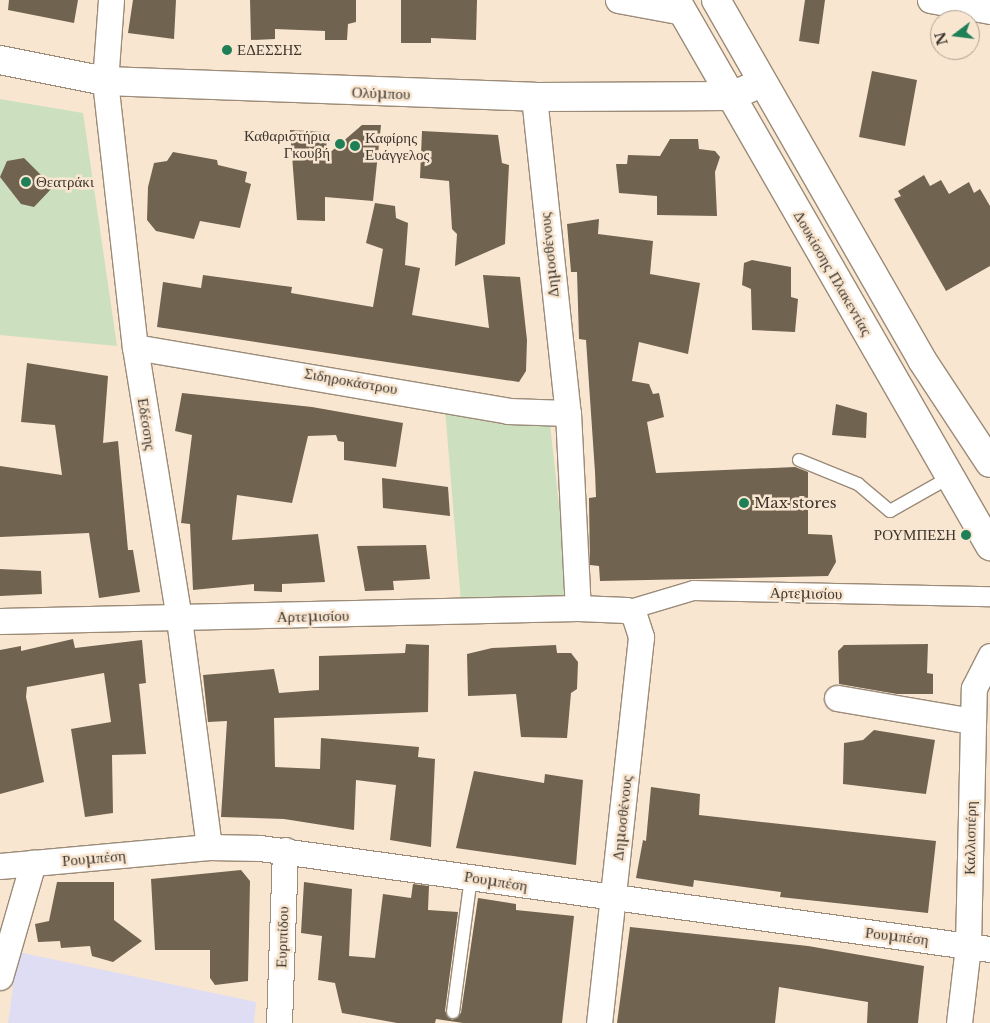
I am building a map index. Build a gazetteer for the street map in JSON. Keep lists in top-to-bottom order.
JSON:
{
  "streets": {
    "main road": ["Ολύμπου", "Δουκίσσης Πλακεντίας"],
    "street": [
      "Δημοσθένους",
      "Σιδηροκάστρου",
      "Εδέσσης",
      "Αρτεμισίου",
      "Καλλισπέρη",
      "Ρουμπέση",
      "Ευριπίδου"
    ]
  },
  "crossings": [
    ["Ολύμπου", "Δημοσθένους"],
    ["Ολύμπου", "Δουκίσσης Πλακεντίας"],
    ["Ολύμπου", "Εδέσσης"],
    ["Δημοσθένους", "Σιδηροκάστρου"],
    ["Δημοσθένους", "Αρτεμισίου"],
    ["Δημοσθένους", "Ρουμπέση"],
    ["Σιδηροκάστρου", "Εδέσσης"],
    ["Εδέσσης", "Αρτεμισίου"],
    ["Εδέσσης", "Ρουμπέση"],
    ["Καλλισπέρη", "Ρουμπέση"],
    ["Ρουμπέση", "Ευριπίδου"]
  ],
  "places": [
    "ΕΔΕΣΣΗΣ",
    "Καθαριστήρια Γκουβή",
    "Καφίρης Ευάγγελος",
    "Θεατράκι",
    "Max stores",
    "ΡΟΥΜΠΕΣΗ"
  ],
  "north": "left"
}
